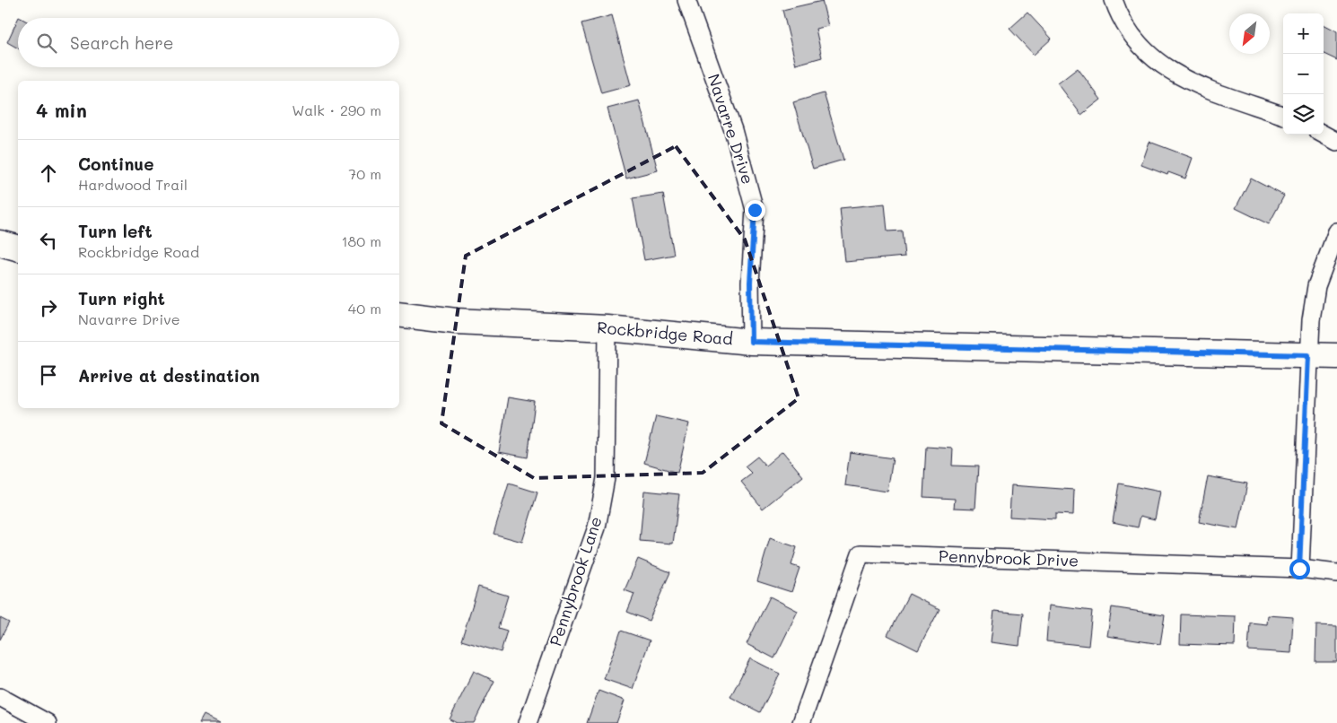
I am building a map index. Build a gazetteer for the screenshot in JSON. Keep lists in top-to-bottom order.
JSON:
{
  "streets": {
    "main road": ["Rockbridge Road"],
    "street": ["Navarre Drive", "Pennybrook Drive", "Pennybrook Lane"]
  },
  "crossings": [
    ["Navarre Drive", "Rockbridge Road"],
    ["Rockbridge Road", "Pennybrook Lane"]
  ],
  "north": "bottom left",
  "page": {
    "map_buttons": ["+", "−"],
    "search": "Search here",
    "heading": ["4 min", "Walk · 290 m"],
    "list": [
      ["Continue", "Hardwood Trail", "70 m"],
      ["Turn left", "Rockbridge Road", "180 m"],
      ["Turn right", "Navarre Drive", "40 m"],
      "Arrive at destination"
    ]
  }
}
